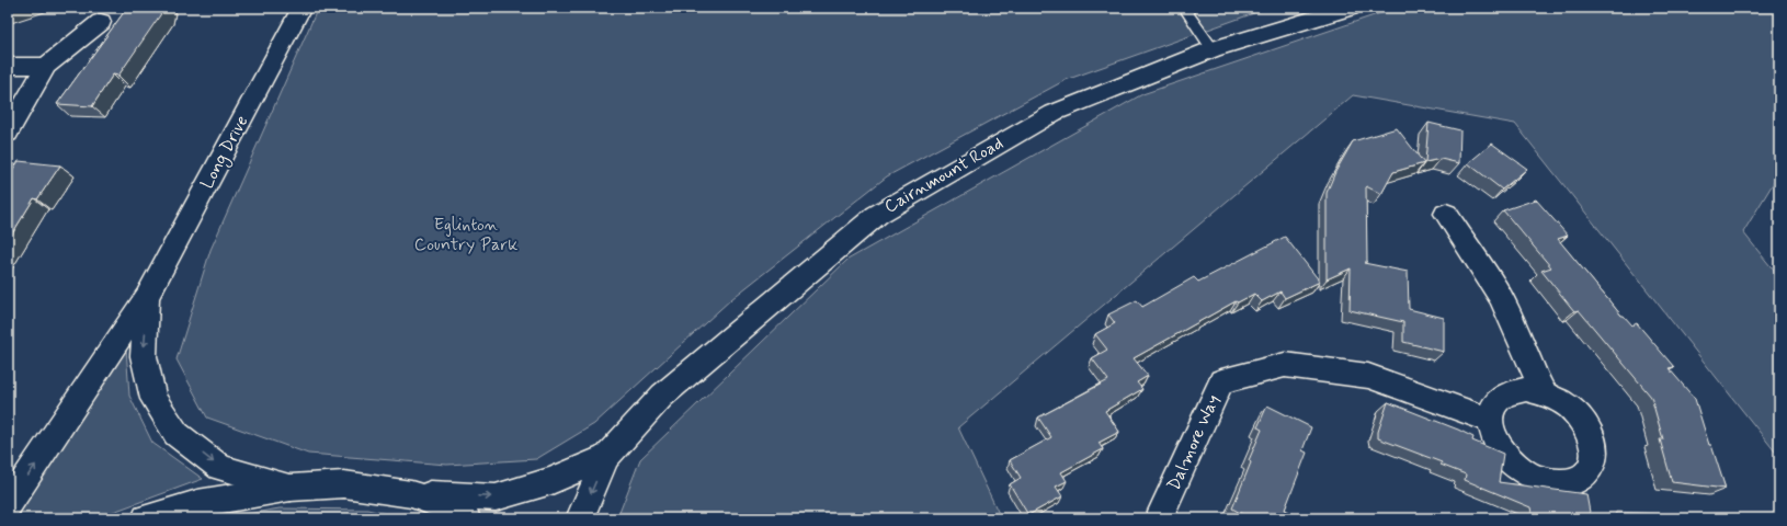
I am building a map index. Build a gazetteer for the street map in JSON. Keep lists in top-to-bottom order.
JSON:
{
  "streets": {
    "main road": ["Long Drive", "Cairnmount Road", "Dalmore Way"]
  },
  "parks": ["Eglinton Country Park"]
}
